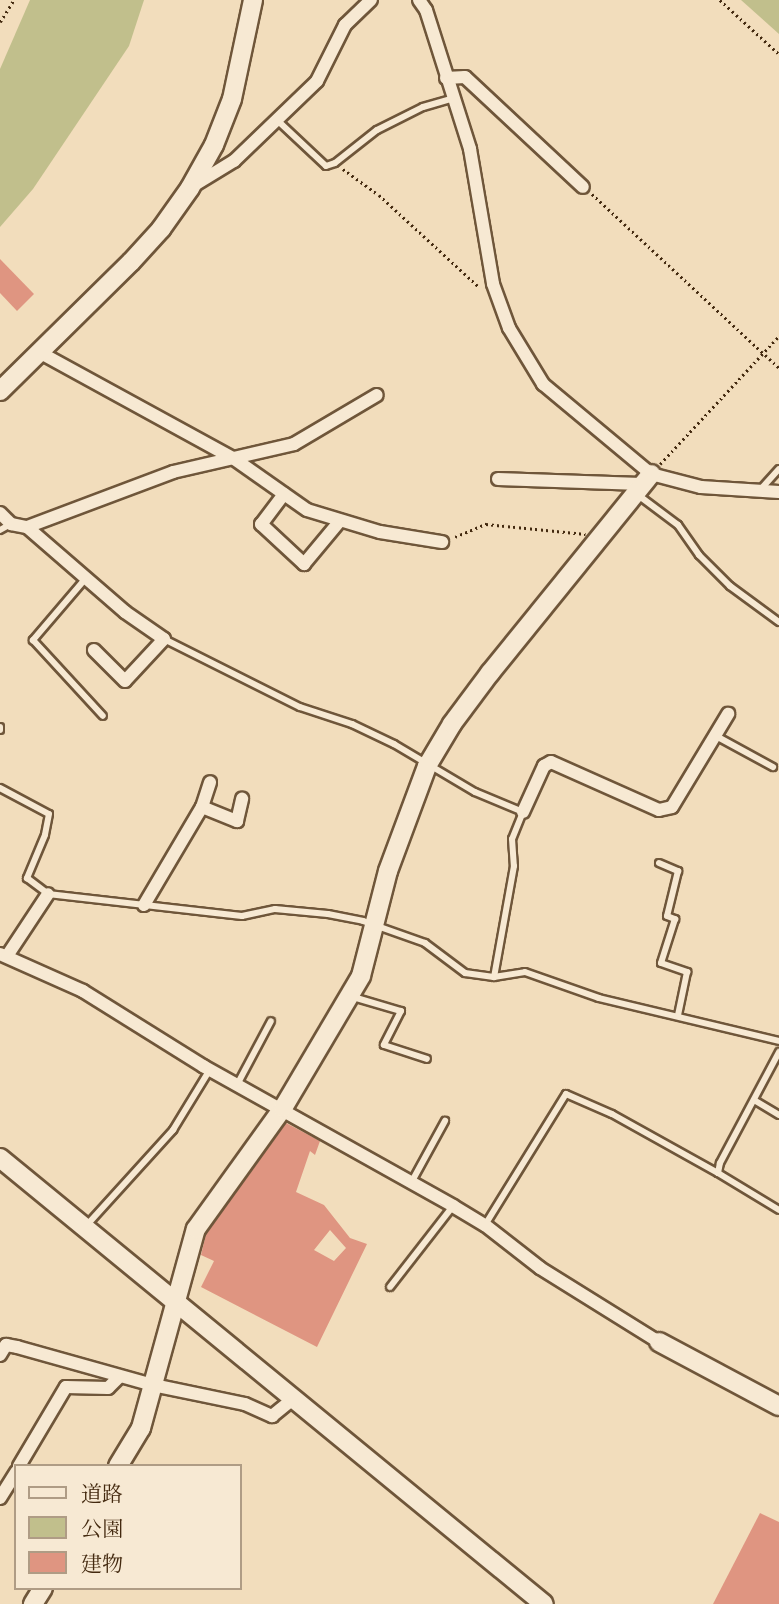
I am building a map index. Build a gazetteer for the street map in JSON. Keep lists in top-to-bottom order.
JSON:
{
  "legend": ["道路", "公園", "建物"]
}
